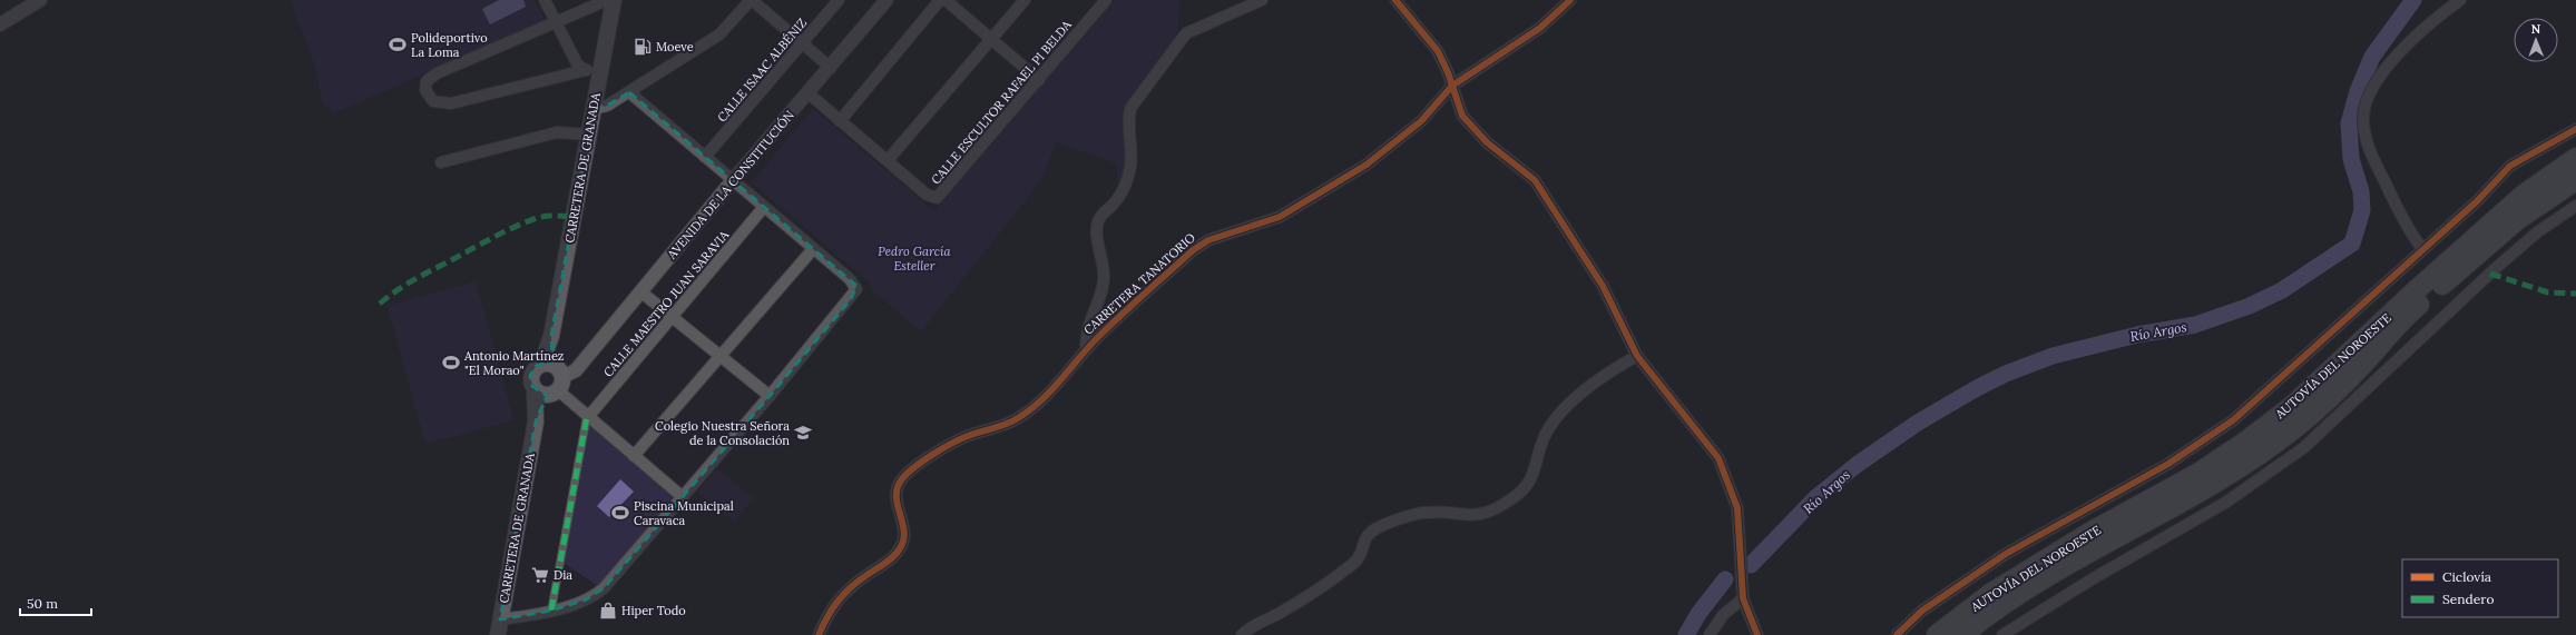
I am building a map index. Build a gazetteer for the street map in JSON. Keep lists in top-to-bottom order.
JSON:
{
  "streets": {
    "highway": ["AUTOVÍA DEL NOROESTE"],
    "main road": ["CARRETERA DE GRANADA"],
    "street": [
      "CALLE ISAAC ALBÉNIZ",
      "CALLE ESCULTOR RAFAEL PI BELDA",
      "AVENIDA DE LA CONSTITUCIÓN",
      "CARRETERA TANATORIO",
      "CALLE MAESTRO JUAN SARAVIA"
    ]
  },
  "crossings": [
    ["CARRETERA DE GRANADA", "AVENIDA DE LA CONSTITUCIÓN"]
  ],
  "water": ["Río Argos"],
  "parks": ["Pedro García Esteller"],
  "places": {
    "sports": ["Polideportivo La Loma", "Antonio Martínez \"El Morao\"", "Piscina Municipal Caravaca"],
    "fuel station": ["Moeve"],
    "school or university": ["Colegio Nuestra Señora de la Consolación"],
    "supermarket": ["Dia"],
    "shop": ["Hiper Todo"]
  },
  "legend": ["Ciclovía", "Sendero"],
  "scale_bar": "50 m",
  "north": "top"
}
